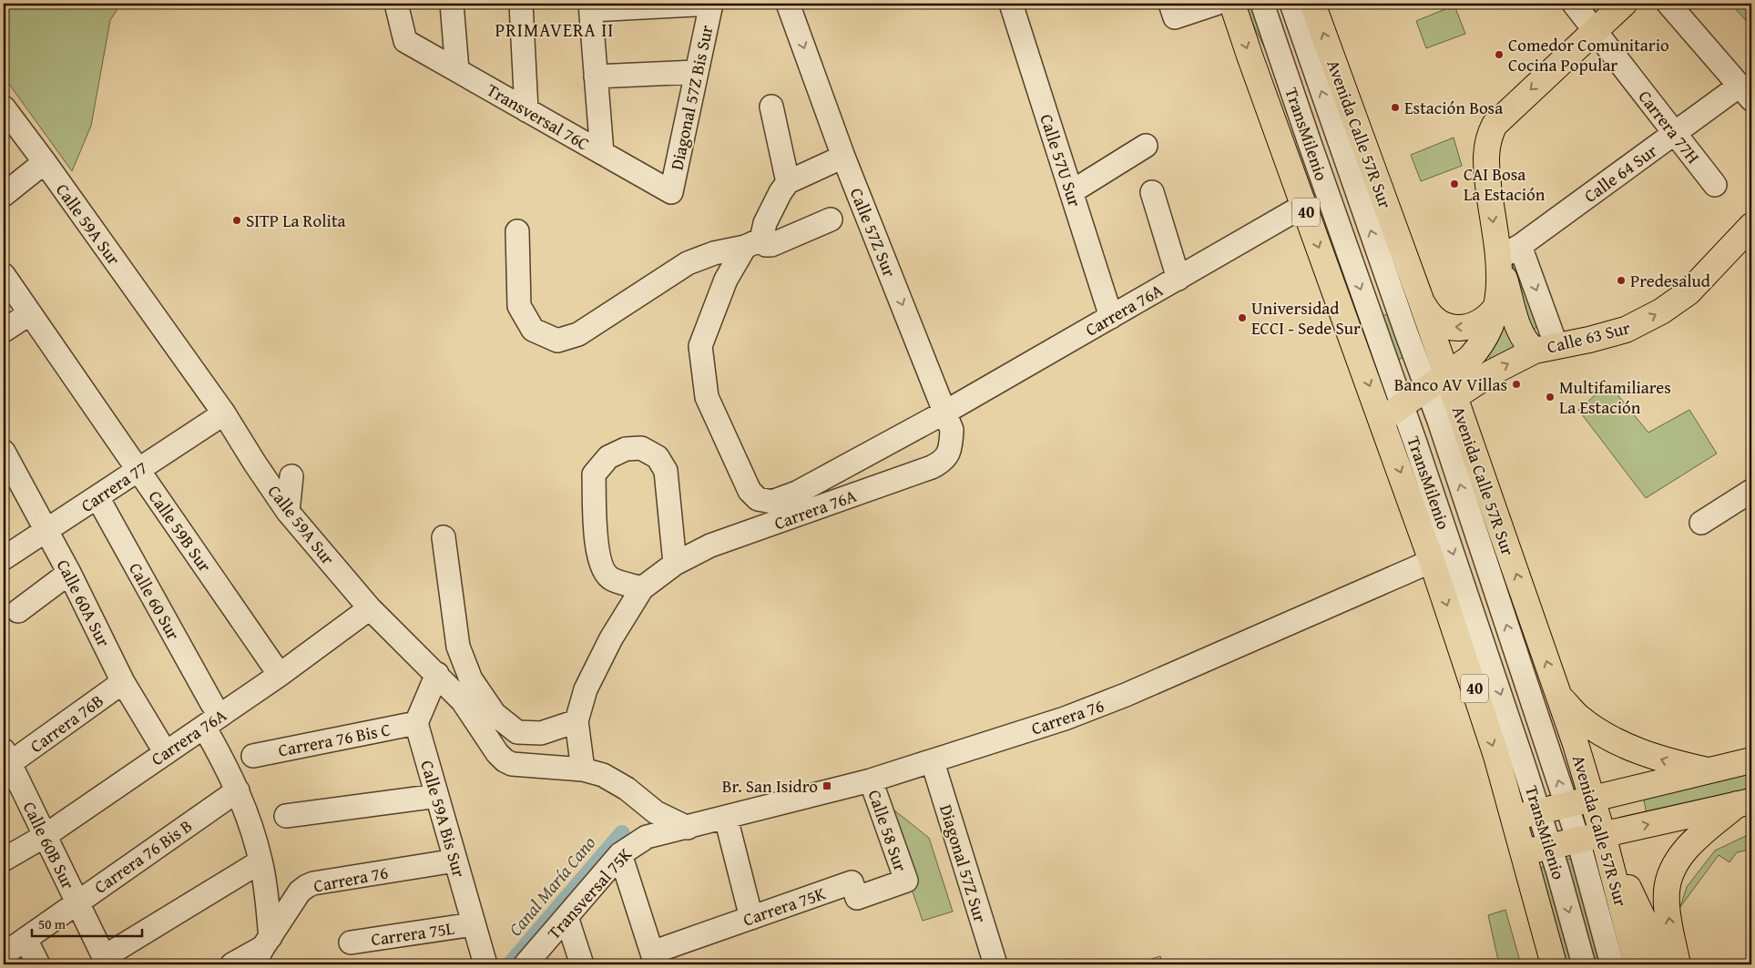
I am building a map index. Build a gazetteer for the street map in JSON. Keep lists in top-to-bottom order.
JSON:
{
  "streets": {
    "main road": ["Avenida Calle 57R Sur", "40", "Calle 63 Sur"],
    "street": [
      "Diagonal 57Z Bis Sur",
      "Transversal 76C",
      "Carrera 77H",
      "TransMilenio",
      "Calle 57U Sur",
      "Calle 64 Sur",
      "Calle 59A Sur",
      "Calle 57Z Sur",
      "Carrera 76A",
      "Carrera 77",
      "Calle 59B Sur",
      "Calle 60 Sur",
      "Calle 60A Sur",
      "Carrera 76",
      "Carrera 76B",
      "Carrera 76 Bis C",
      "Calle 59A Bis Sur",
      "Calle 58 Sur",
      "Calle 60B Sur",
      "Carrera 76 Bis B",
      "Diagonal 57Z Sur",
      "Transversal 75K",
      "Carrera 75K",
      "Carrera 75L"
    ]
  },
  "crossings": [
    ["Diagonal 57Z Bis Sur", "Transversal 76C"],
    ["Carrera 77H", "Calle 64 Sur"],
    ["Avenida Calle 57R Sur", "Calle 63 Sur"],
    ["Calle 57U Sur", "Carrera 76A"],
    ["40", "Carrera 76A"],
    ["40", "Carrera 76"],
    ["Calle 59A Sur", "Carrera 76A"],
    ["Calle 59A Sur", "Carrera 77"],
    ["Calle 59A Sur", "Carrera 76"],
    ["Calle 59A Sur", "Transversal 75K"],
    ["Calle 57Z Sur", "Carrera 76A"],
    ["Carrera 76A", "Calle 59B Sur"],
    ["Carrera 76A", "Calle 60A Sur"],
    ["Carrera 76A", "Calle 60B Sur"],
    ["Carrera 77", "Calle 59B Sur"],
    ["Carrera 77", "Calle 60 Sur"],
    ["Carrera 77", "Calle 60A Sur"],
    ["Calle 60A Sur", "Carrera 76B"],
    ["Carrera 76", "Calle 59A Bis Sur"],
    ["Carrera 76", "Calle 58 Sur"],
    ["Carrera 76", "Diagonal 57Z Sur"],
    ["Carrera 76", "Transversal 75K"],
    ["Carrera 76B", "Calle 60B Sur"],
    ["Carrera 76 Bis C", "Calle 59A Bis Sur"],
    ["Calle 59A Bis Sur", "Carrera 75L"],
    ["Calle 58 Sur", "Carrera 75K"],
    ["Calle 60B Sur", "Carrera 76 Bis B"]
  ],
  "one_way": ["Calle 57Z Sur", "Calle 63 Sur"],
  "districts": ["PRIMAVERA II"],
  "water": ["Canal María Cano"],
  "places": {
    "other": [
      "Comedor Comunitario Cocina Popular",
      "Estación Bosa",
      "CAI Bosa La Estación",
      "SITP La Rolita",
      "Predesalud",
      "Universidad ECCI - Sede Sur",
      "Banco AV Villas",
      "Multifamiliares La Estación"
    ],
    "transit": ["Br. San Isidro"]
  },
  "scale_bar": "50 m"
}
